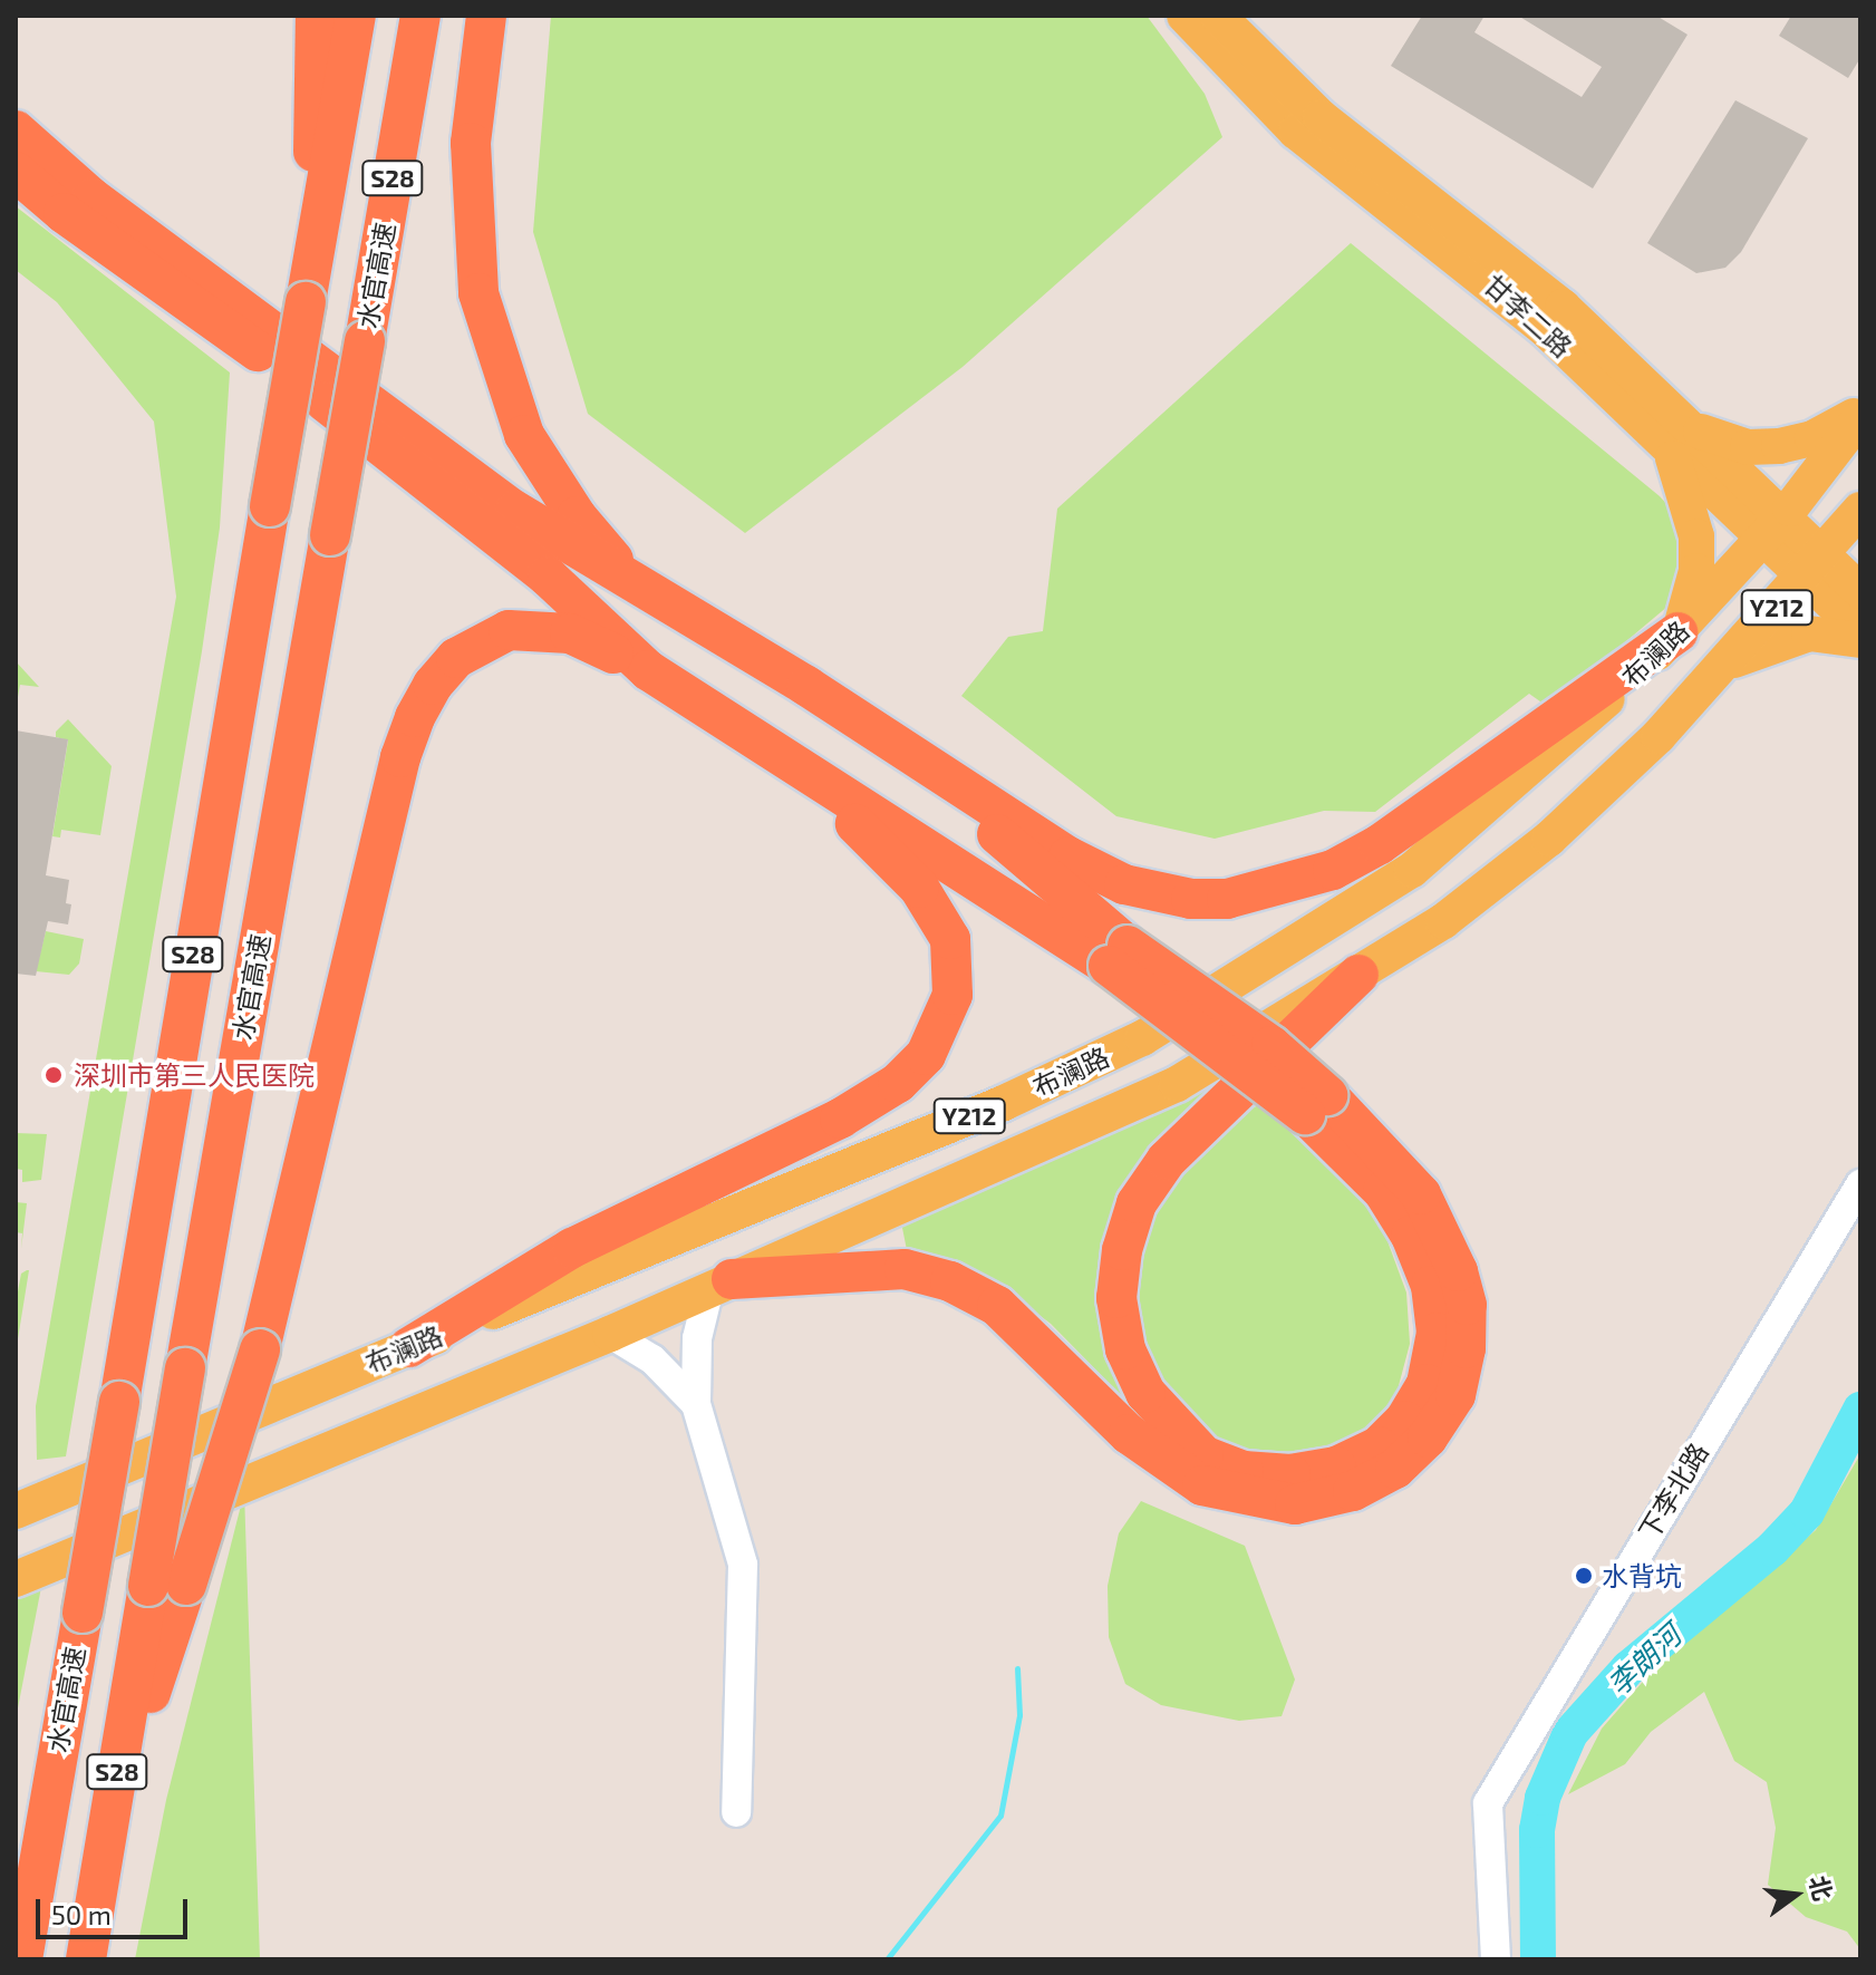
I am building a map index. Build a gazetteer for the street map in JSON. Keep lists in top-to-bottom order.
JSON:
{
  "streets": {
    "highway": ["S28", "水官高速"],
    "main road": ["甘李二路", "Y212", "布澜路"],
    "street": ["下李北路"]
  },
  "crossings": [
    ["甘李二路", "布澜路"]
  ],
  "water": ["李朗河"],
  "places": ["深圳市第三人民医院", "水背坑"],
  "scale_bar": "50 m",
  "north": "right"
}
